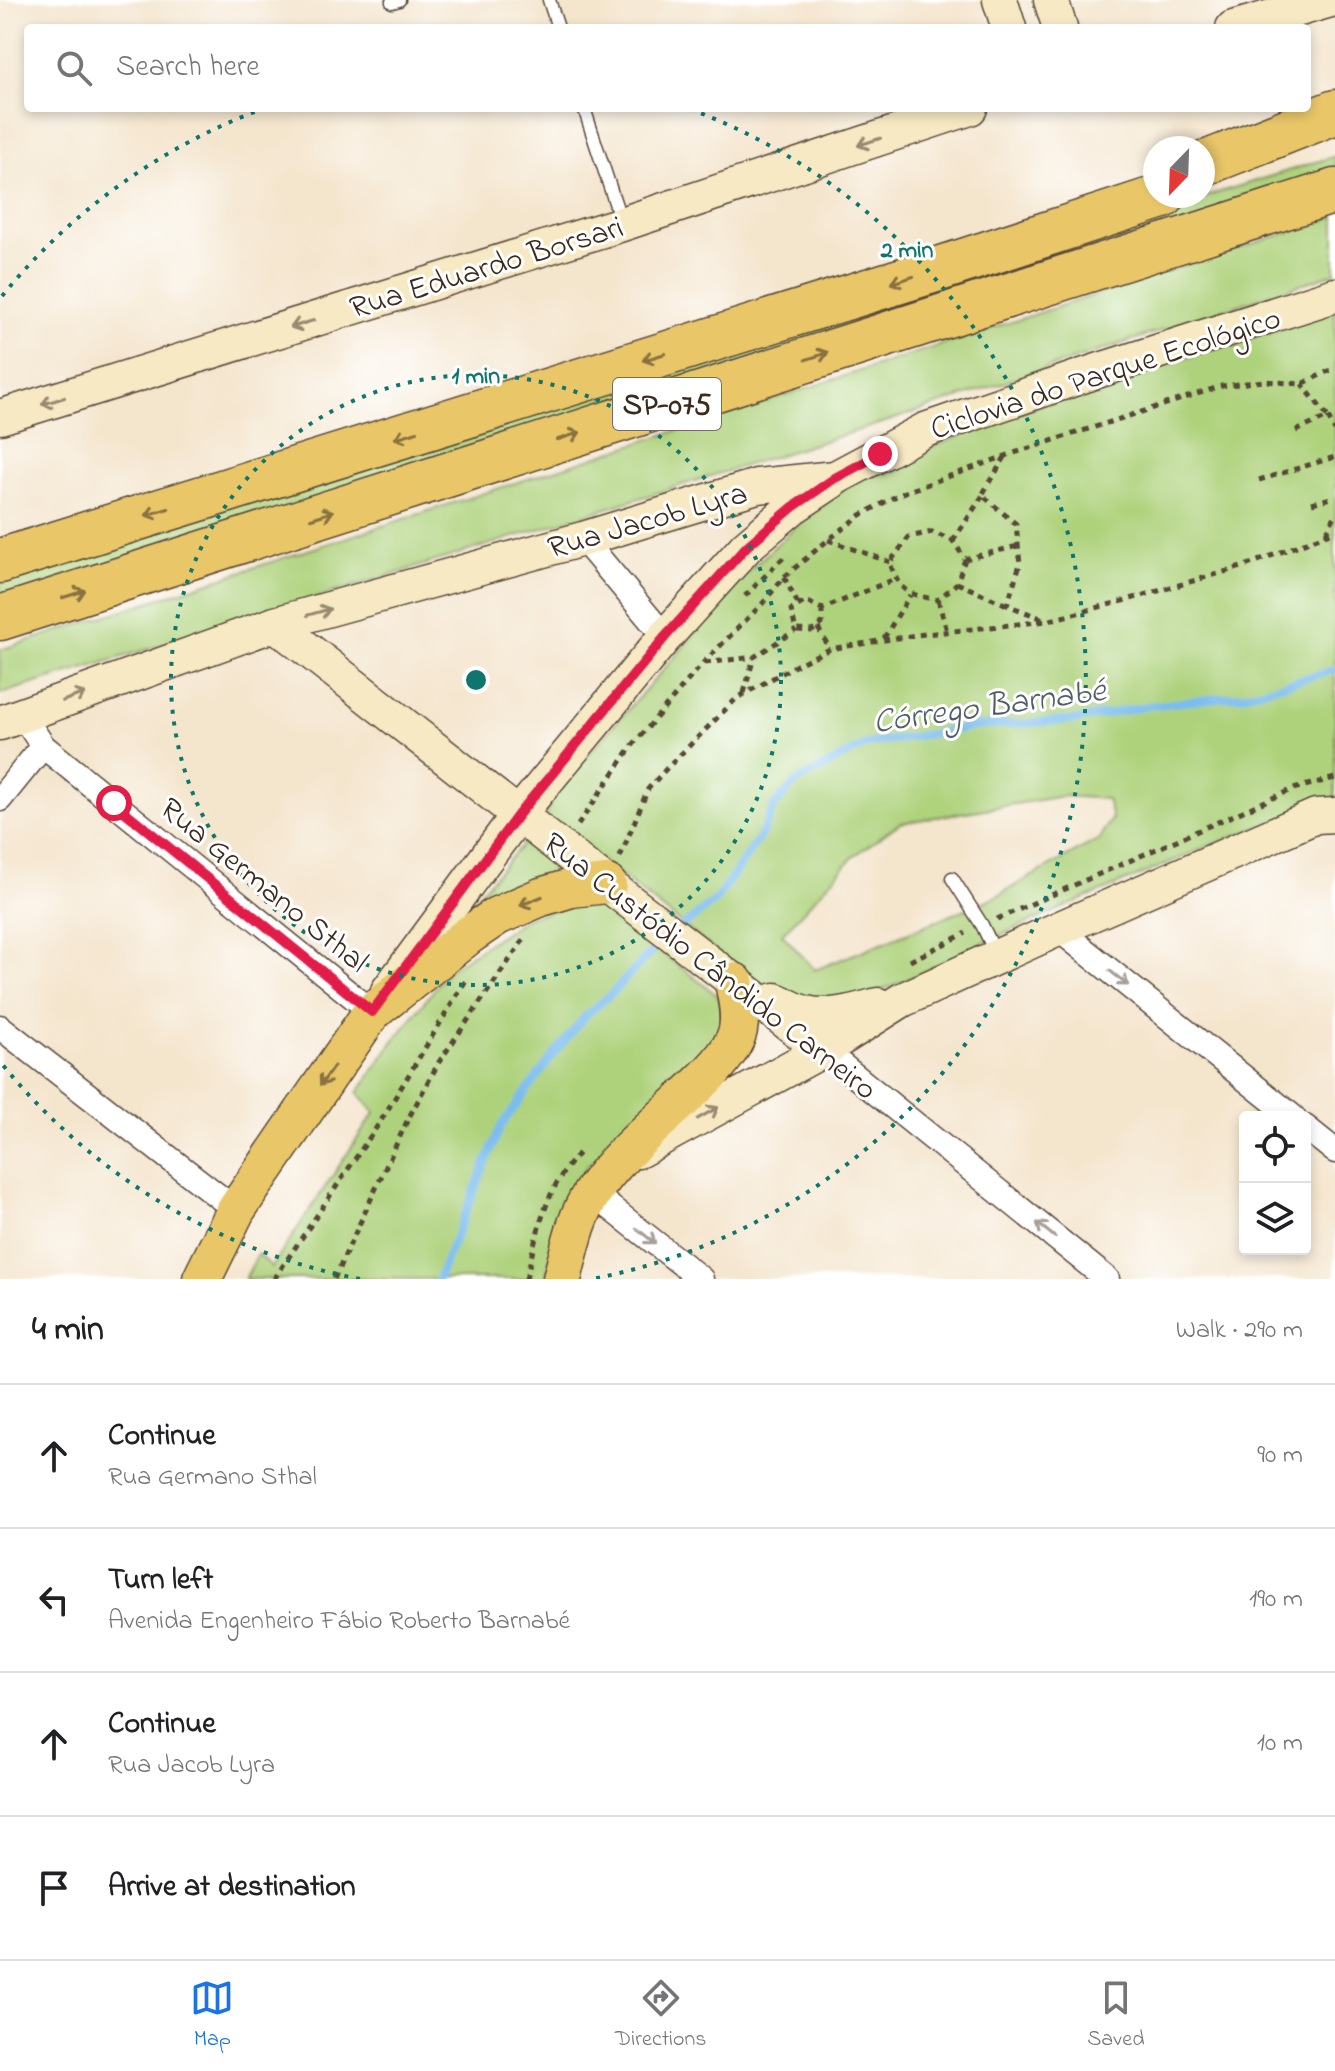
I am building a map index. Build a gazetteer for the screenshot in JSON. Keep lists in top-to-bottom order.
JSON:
{
  "streets": {
    "highway": ["SP-075"],
    "main road": ["Rua Eduardo Borsari", "Rua Jacob Lyra", "Rua Custódio Cândido Carneiro"],
    "street": ["Rua Germano Sthal"]
  },
  "crossings": [
    ["Rua Jacob Lyra", "Rua Germano Sthal"],
    ["Rua Jacob Lyra", "Rua Custódio Cândido Carneiro"]
  ],
  "one_way": ["Rua Eduardo Borsari", "Rua Jacob Lyra"],
  "water": ["Córrego Barnabé"],
  "north": "bottom left",
  "page": {
    "search": "Search here",
    "heading": ["4 min", "Walk · 290 m"],
    "list": [
      ["Continue", "Rua Germano Sthal", "90 m"],
      ["Turn left", "Avenida Engenheiro Fábio Roberto Barnabé", "190 m"],
      ["Continue", "Rua Jacob Lyra", "10 m"],
      "Arrive at destination"
    ],
    "nav": ["Map", "Directions", "Saved"]
  },
  "rings": ["2 min", "1 min"]
}
